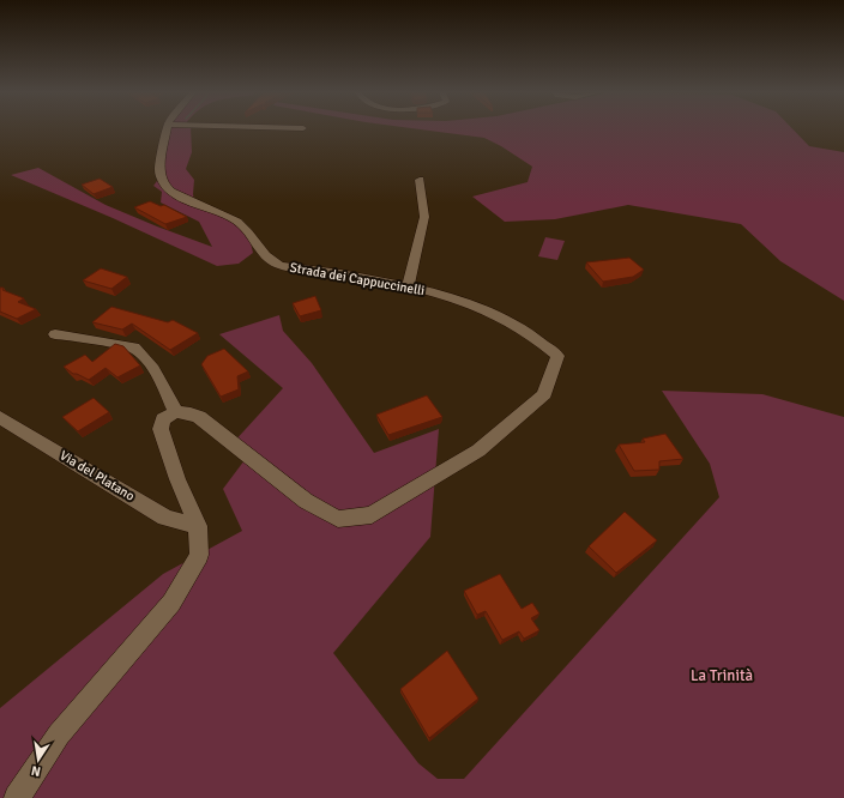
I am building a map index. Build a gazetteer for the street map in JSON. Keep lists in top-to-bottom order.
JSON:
{
  "streets": {
    "street": ["Strada dei Cappuccinelli", "Via del Platano"]
  },
  "parks": ["La Trinità"],
  "north": "bottom"
}
